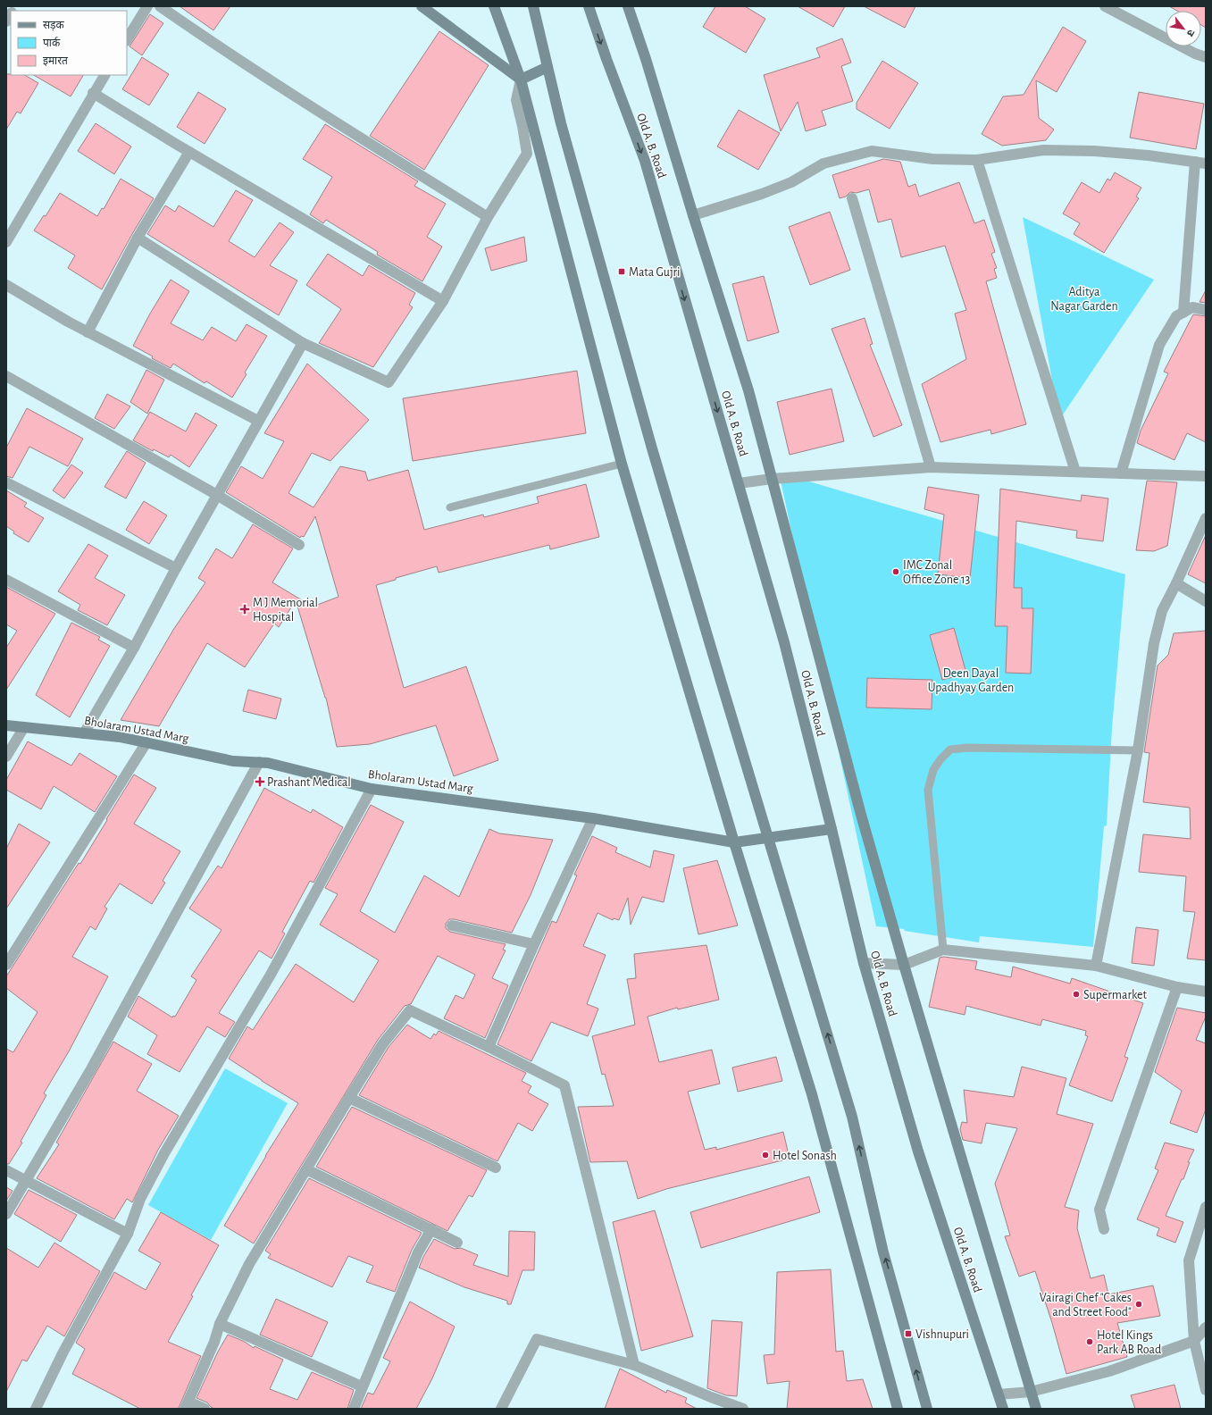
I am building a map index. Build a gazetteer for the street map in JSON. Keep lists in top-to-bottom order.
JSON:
{
  "streets": {
    "street": ["Old A. B. Road", "Bholaram Ustad Marg"]
  },
  "crossings": [
    ["Old A. B. Road", "Bholaram Ustad Marg"]
  ],
  "parks": ["Aditya Nagar Garden", "Deen Dayal Upadhyay Garden"],
  "places": {
    "transit": ["Mata Gujri", "Vishnupuri"],
    "other": [
      "IMC Zonal Office Zone 13",
      "Supermarket",
      "Hotel Sonash",
      "Vairagi Chef \"Cakes and Street Food\"",
      "Hotel Kings Park AB Road"
    ],
    "health": ["M J Memorial Hospital", "Prashant Medical"]
  },
  "legend": ["सड़क", "पार्क", "इमारत"],
  "north": "bottom right"
}
